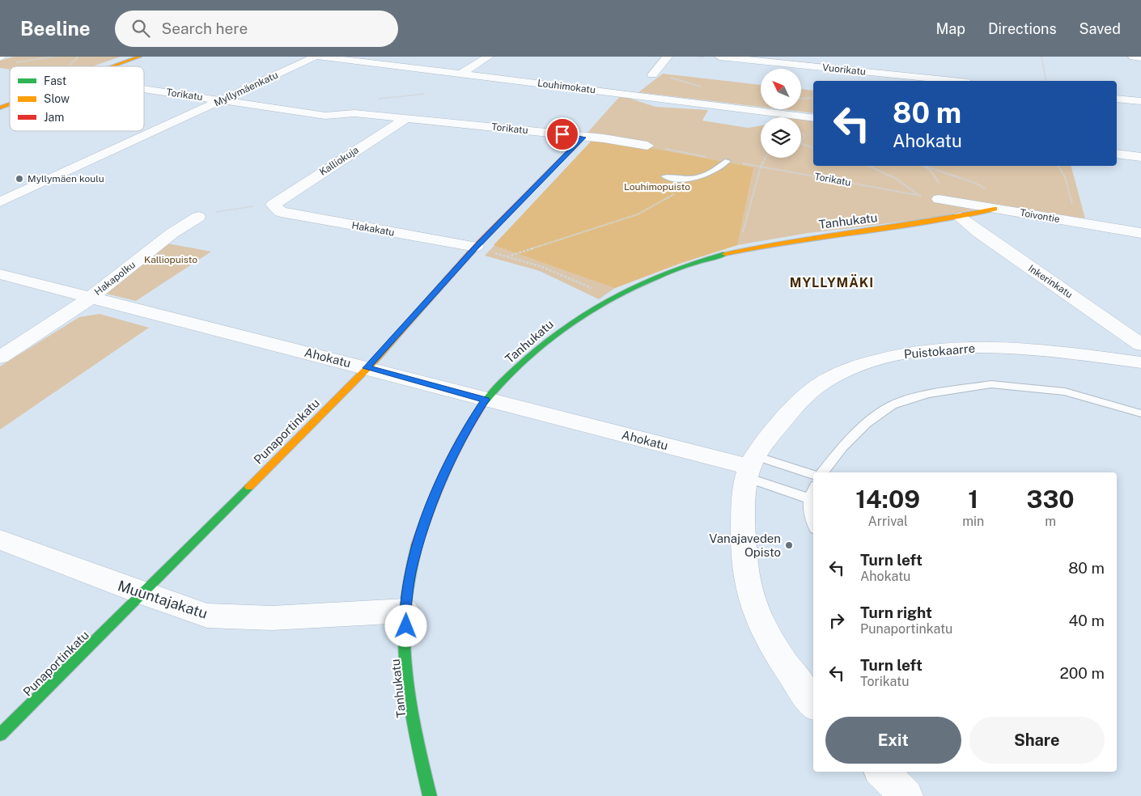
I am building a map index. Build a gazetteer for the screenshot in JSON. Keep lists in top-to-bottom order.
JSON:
{
  "streets": {
    "street": [
      "Vuorikatu",
      "Louhimokatu",
      "Myllymäenkatu",
      "Torikatu",
      "Kalliokuja",
      "Toivontie",
      "Tanhukatu",
      "Hakakatu",
      "Hakapolku",
      "Inkerinkatu",
      "Puistokaarre",
      "Ahokatu",
      "Punaportinkatu",
      "Muuntajakatu"
    ]
  },
  "crossings": [
    ["Louhimokatu", "Myllymäenkatu"],
    ["Myllymäenkatu", "Torikatu"],
    ["Torikatu", "Kalliokuja"],
    ["Torikatu", "Toivontie"],
    ["Torikatu", "Punaportinkatu"],
    ["Kalliokuja", "Hakakatu"],
    ["Toivontie", "Tanhukatu"],
    ["Tanhukatu", "Inkerinkatu"],
    ["Tanhukatu", "Ahokatu"],
    ["Tanhukatu", "Muuntajakatu"],
    ["Hakakatu", "Punaportinkatu"],
    ["Hakapolku", "Ahokatu"],
    ["Puistokaarre", "Ahokatu"],
    ["Ahokatu", "Punaportinkatu"],
    ["Punaportinkatu", "Muuntajakatu"]
  ],
  "districts": ["MYLLYMÄKI"],
  "parks": ["Louhimopuisto", "Kalliopuisto"],
  "places": ["Myllymäen koulu", "Vanajaveden Opisto"],
  "legend": ["Fast", "Slow", "Jam"],
  "north": "top left",
  "page": {
    "header": "Beeline",
    "search": "Search here",
    "nav": ["Map", "Directions", "Saved"],
    "turn": ["80 m", "Ahokatu"],
    "eta": [
      "14:09",
      "Arrival",
      "1",
      "min",
      "330",
      "m"
    ],
    "list": [
      {
        "name": "Turn left",
        "note": "Ahokatu",
        "value": "80 m"
      },
      {
        "name": "Turn right",
        "note": "Punaportinkatu",
        "value": "40 m"
      },
      {
        "name": "Turn left",
        "note": "Torikatu",
        "value": "200 m"
      }
    ],
    "buttons": ["Exit", "Share"]
  }
}
